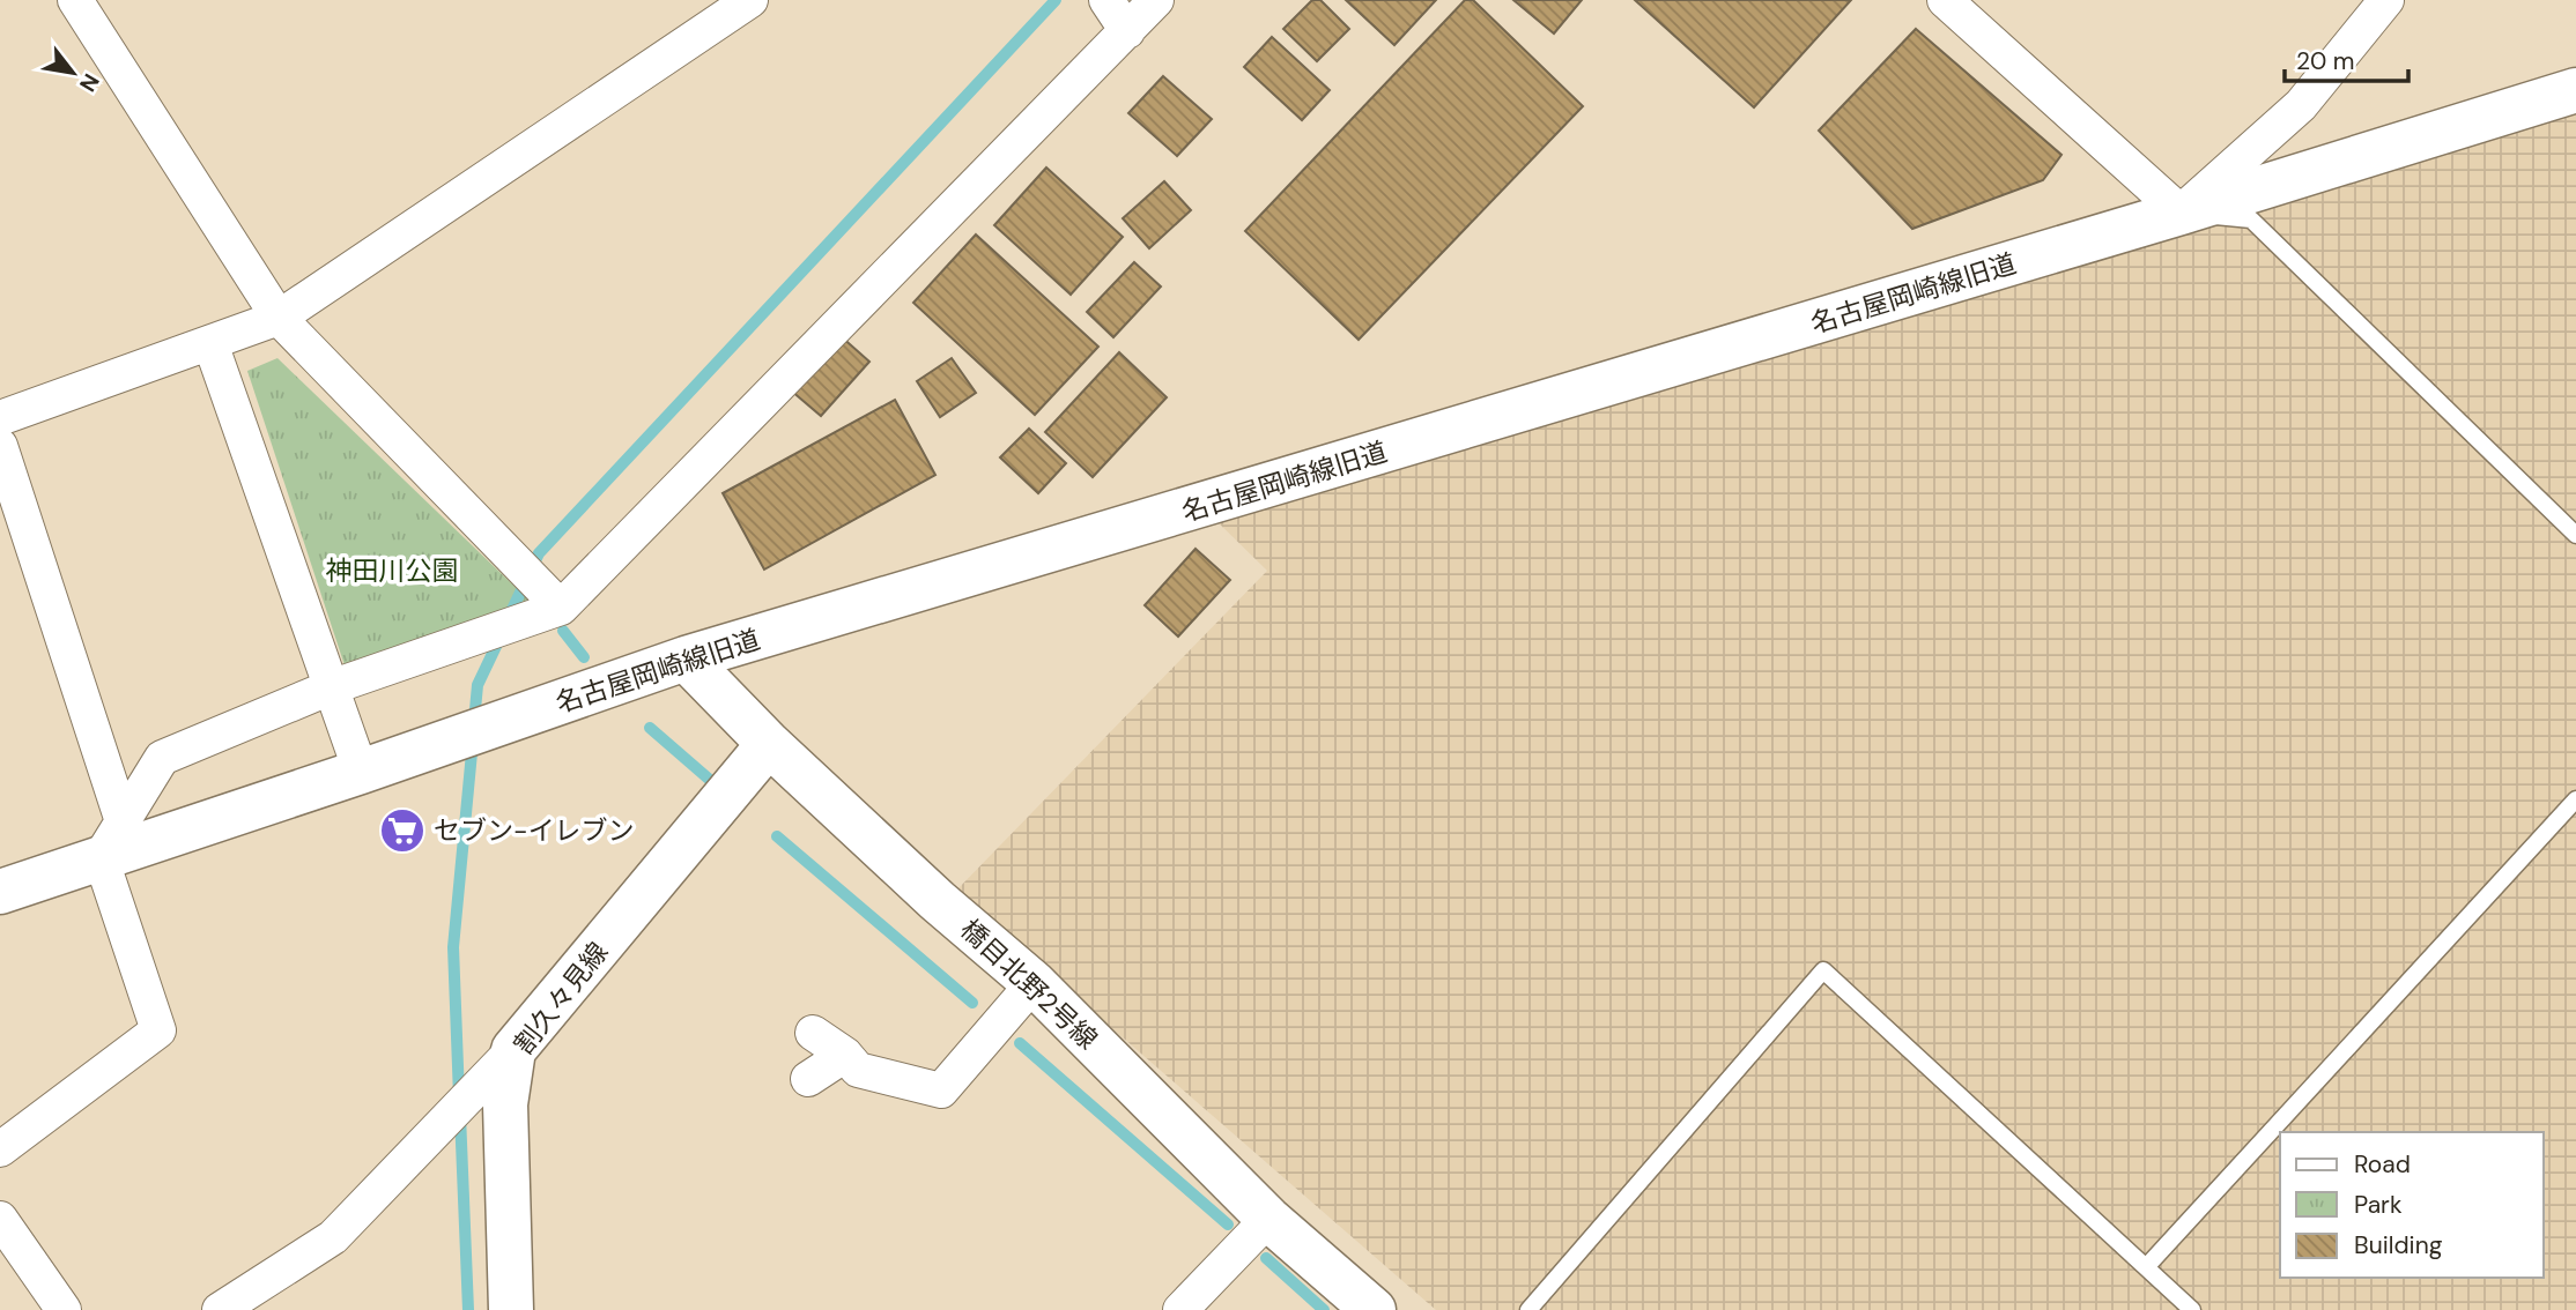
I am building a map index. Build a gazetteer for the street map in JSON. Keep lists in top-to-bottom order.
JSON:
{
  "streets": {
    "street": ["名古屋岡崎線旧道", "橋目北野2号線", "割久々見線"]
  },
  "crossings": [
    ["名古屋岡崎線旧道", "橋目北野2号線"],
    ["橋目北野2号線", "割久々見線"]
  ],
  "parks": ["神田川公園"],
  "places": {
    "supermarket": ["セブン-イレブン"]
  },
  "legend": ["Road", "Park", "Building"],
  "scale_bar": "20 m",
  "north": "bottom right"
}
